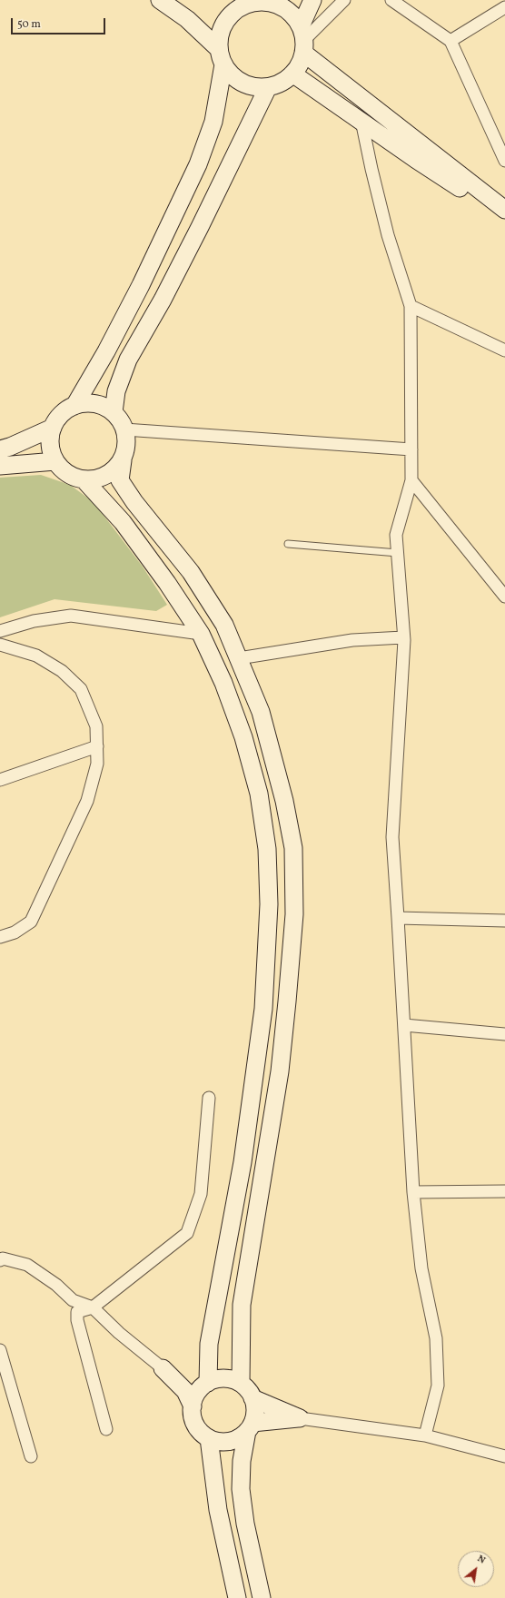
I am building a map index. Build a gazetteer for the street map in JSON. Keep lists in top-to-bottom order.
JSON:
{
  "scale_bar": "50 m",
  "north": "top right"
}
